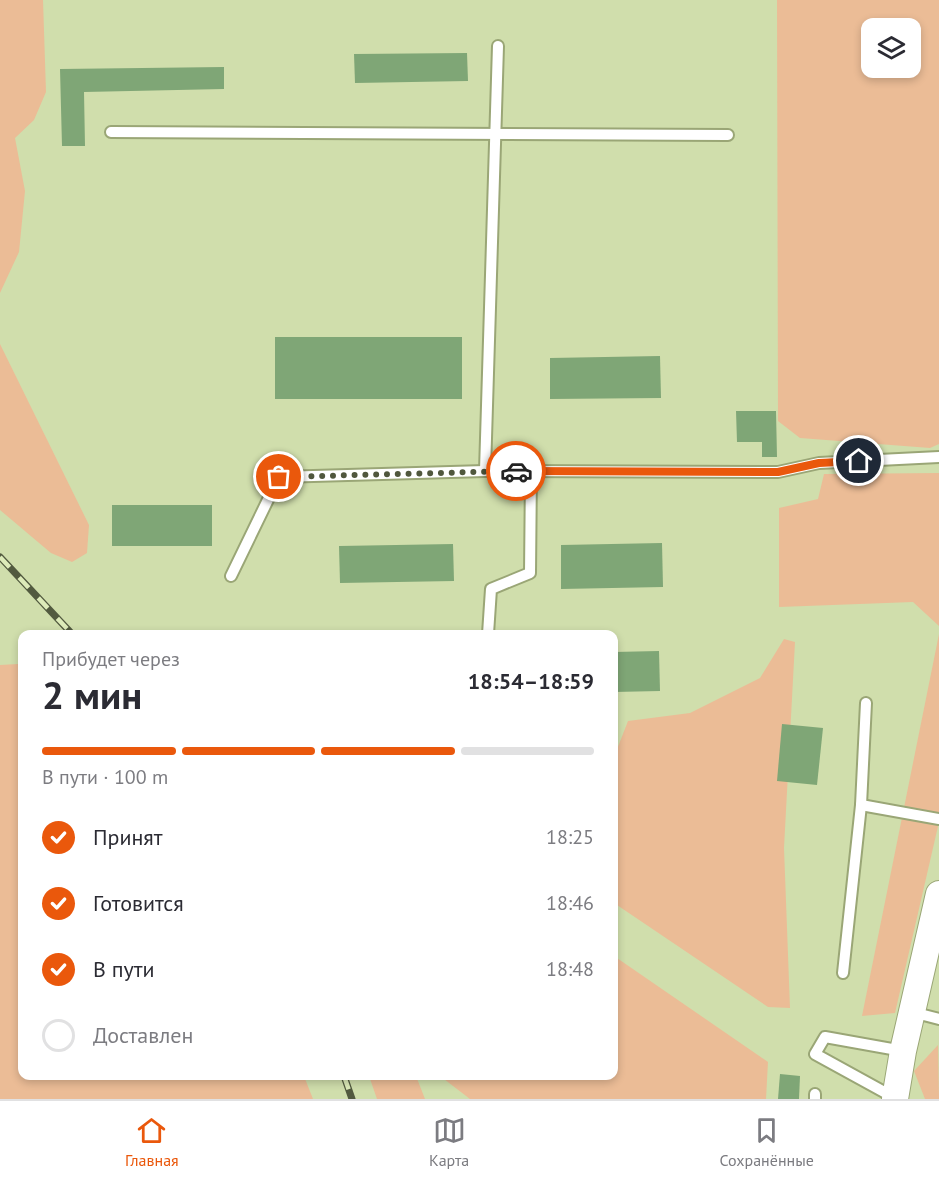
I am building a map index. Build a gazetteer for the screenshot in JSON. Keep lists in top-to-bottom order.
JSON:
{
  "page": {
    "heading": ["2 мин", "Прибудет через", "18:54–18:59"],
    "bar": "В пути · 100 m",
    "list": [
      ["Принят", "18:25"],
      ["Готовится", "18:46"],
      ["В пути", "18:48"],
      "Доставлен"
    ],
    "tabs": ["Главная", "Карта", "Сохранённые"]
  }
}
